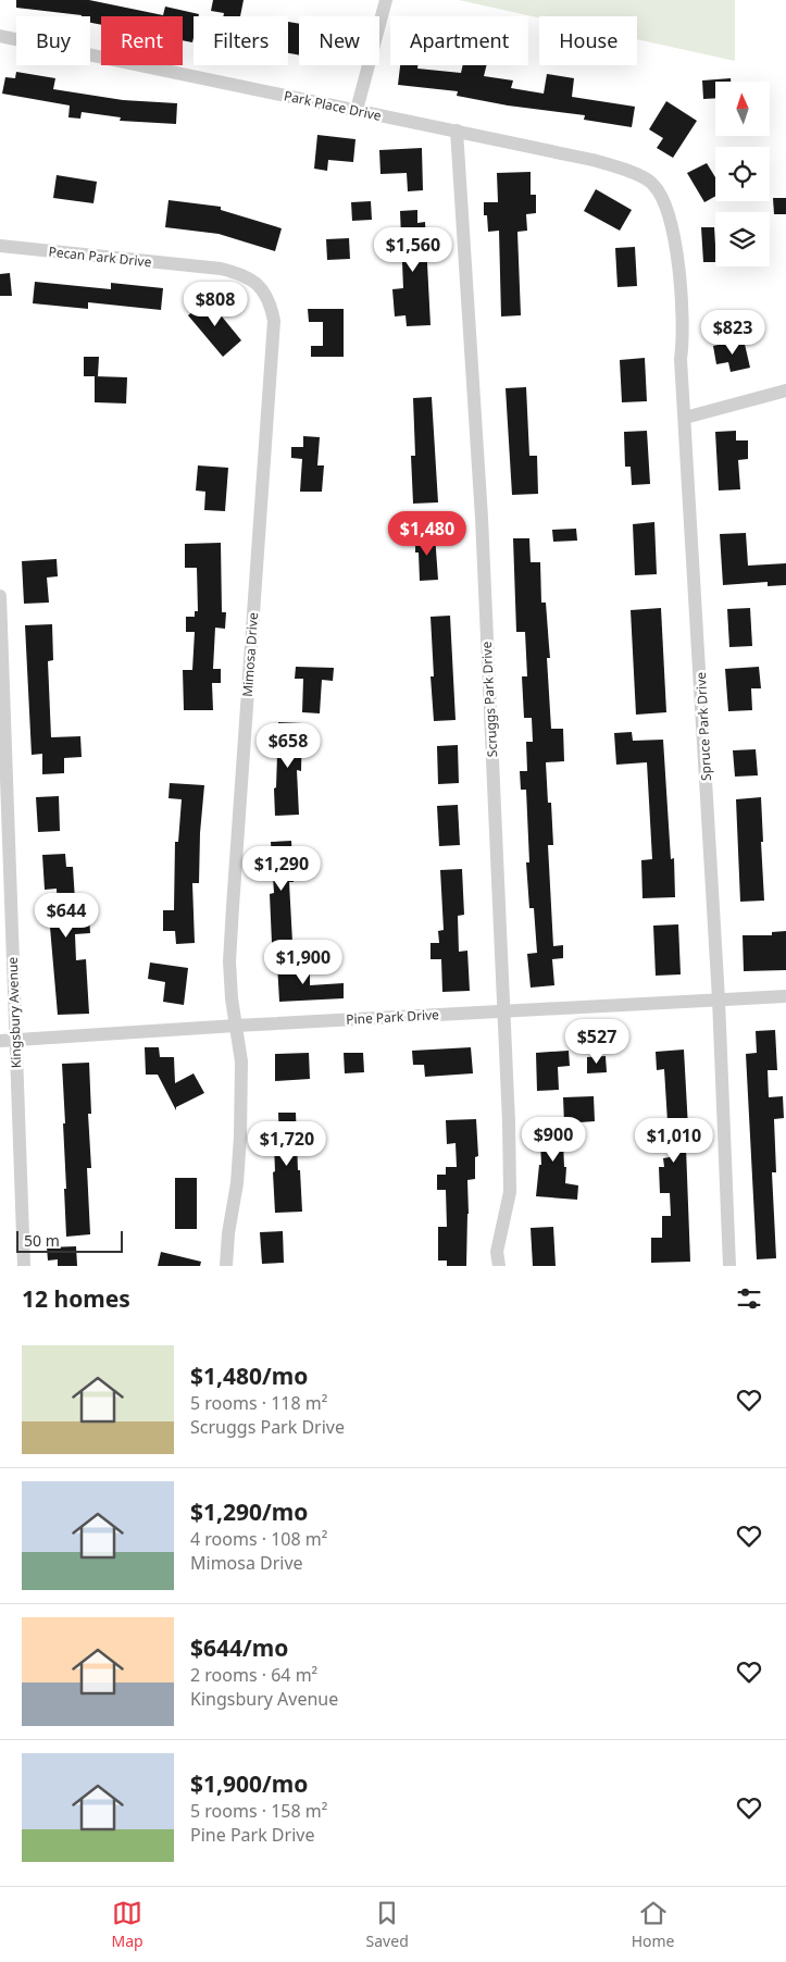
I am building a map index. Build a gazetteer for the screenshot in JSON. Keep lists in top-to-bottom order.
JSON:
{
  "streets": {
    "street": [
      "Park Place Drive",
      "Pecan Park Drive",
      "Mimosa Drive",
      "Scruggs Park Drive",
      "Spruce Park Drive",
      "Kingsbury Avenue",
      "Pine Park Drive"
    ]
  },
  "crossings": [
    ["Park Place Drive", "Scruggs Park Drive"],
    ["Park Place Drive", "Spruce Park Drive"],
    ["Pecan Park Drive", "Mimosa Drive"],
    ["Mimosa Drive", "Pine Park Drive"],
    ["Scruggs Park Drive", "Pine Park Drive"],
    ["Spruce Park Drive", "Pine Park Drive"],
    ["Kingsbury Avenue", "Pine Park Drive"]
  ],
  "scale_bar": "50 m",
  "north": "top",
  "page": {
    "chip": [
      "Buy",
      "Rent",
      "Filters",
      "New",
      "Apartment",
      "House"
    ],
    "price": [
      "$1,560",
      "$808",
      "$823",
      "$1,480",
      "$658",
      "$1,290",
      "$644",
      "$1,900",
      "$527",
      "$900",
      "$1,010",
      "$1,720"
    ],
    "scale": "50 m",
    "heading": "12 homes",
    "list": [
      {
        "name": "$1,480/mo",
        "note": "5 rooms · 118 m² · Scruggs Park Drive"
      },
      {
        "name": "$1,290/mo",
        "note": "4 rooms · 108 m² · Mimosa Drive"
      },
      {
        "name": "$644/mo",
        "note": "2 rooms · 64 m² · Kingsbury Avenue"
      },
      {
        "name": "$1,900/mo",
        "note": "5 rooms · 158 m² · Pine Park Drive"
      }
    ],
    "tabs": ["Map", "Saved", "Home"]
  }
}
